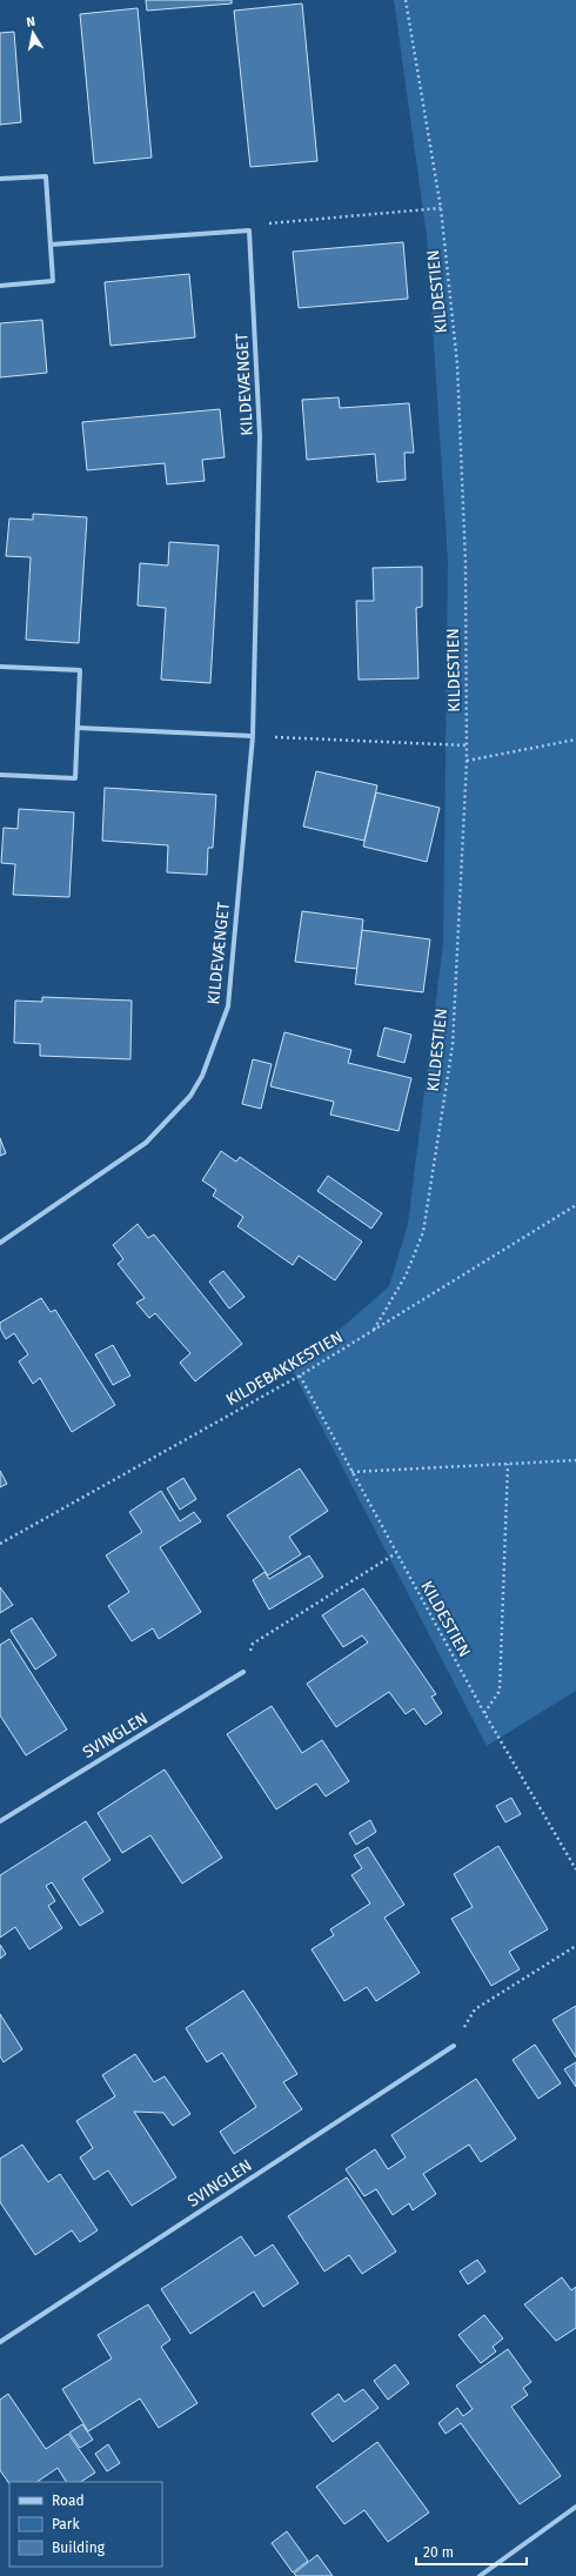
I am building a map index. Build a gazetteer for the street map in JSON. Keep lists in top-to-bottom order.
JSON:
{
  "streets": {
    "street": ["KILDEVÆNGET", "SVINGLEN"],
    "path": ["KILDESTIEN", "KILDEBAKKESTIEN"]
  },
  "crossings": [
    ["KILDESTIEN", "KILDEBAKKESTIEN"]
  ],
  "legend": ["Road", "Park", "Building"],
  "scale_bar": "20 m",
  "north": "top"
}
